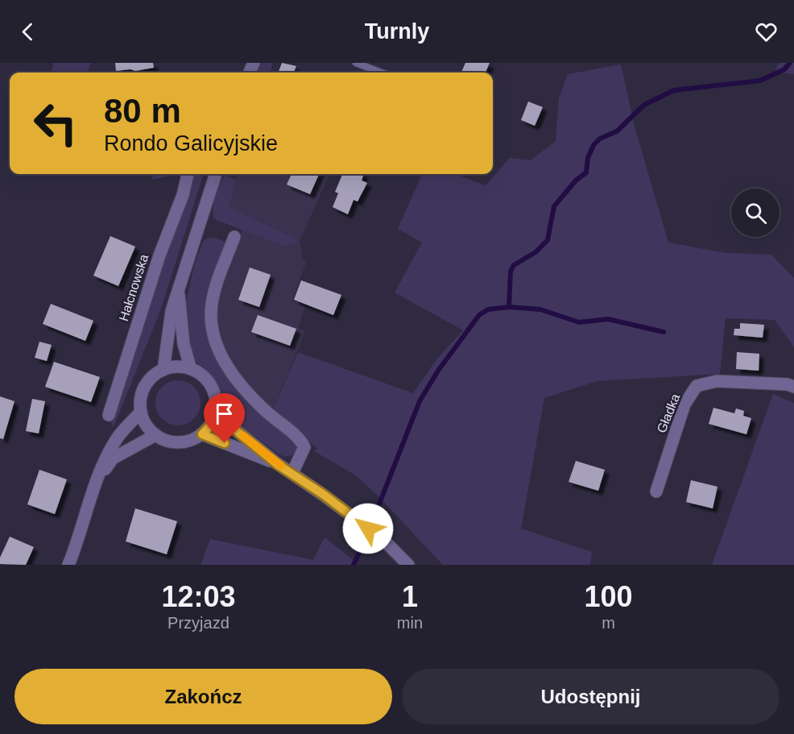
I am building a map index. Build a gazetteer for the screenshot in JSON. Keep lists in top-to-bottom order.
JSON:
{
  "streets": {
    "street": ["Hałcnowska", "Gładka"]
  },
  "page": {
    "header": "Turnly",
    "turn": ["80 m", "Rondo Galicyjskie"],
    "eta": [
      "12:03",
      "Przyjazd",
      "1",
      "min",
      "100",
      "m"
    ],
    "buttons": ["Zakończ", "Udostępnij"]
  }
}
